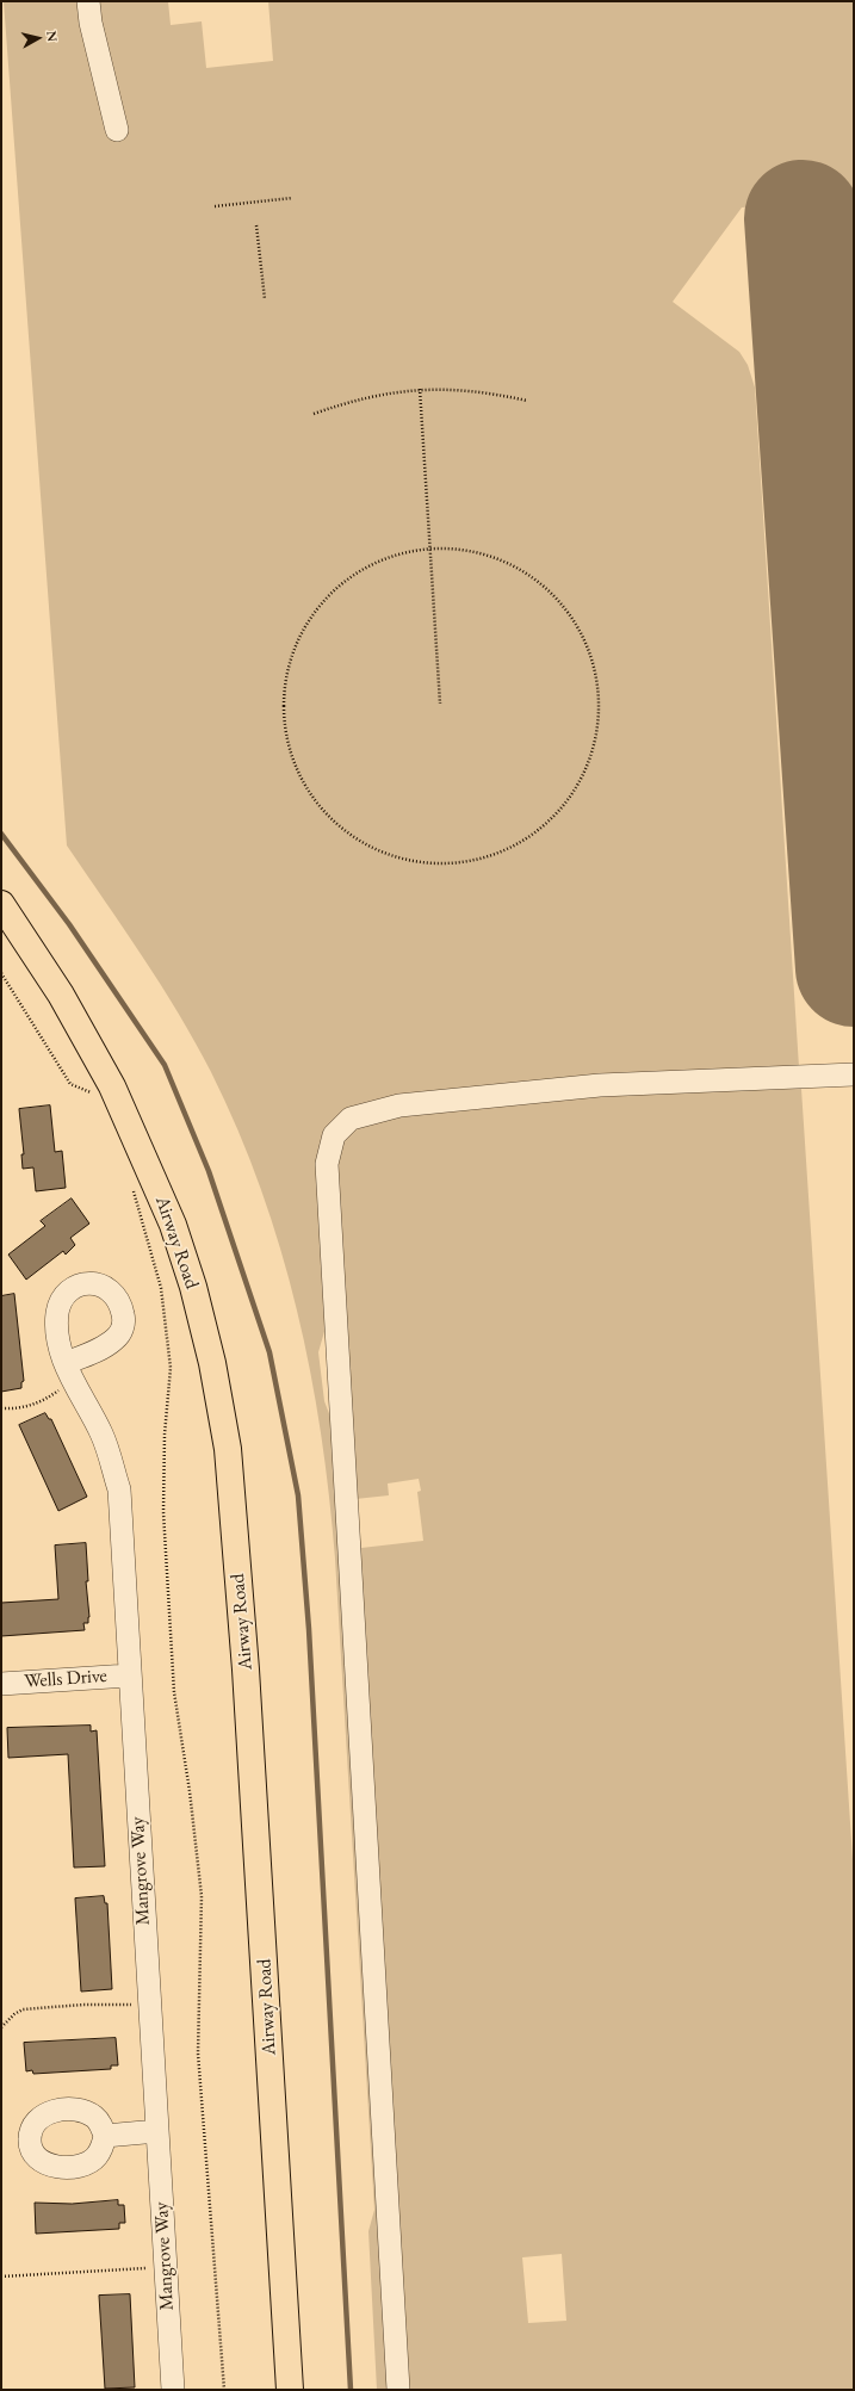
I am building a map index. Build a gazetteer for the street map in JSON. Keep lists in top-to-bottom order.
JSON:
{
  "streets": {
    "main road": ["Airway Road"],
    "street": ["Wells Drive", "Mangrove Way"]
  },
  "crossings": [
    ["Wells Drive", "Mangrove Way"]
  ],
  "north": "right"
}
